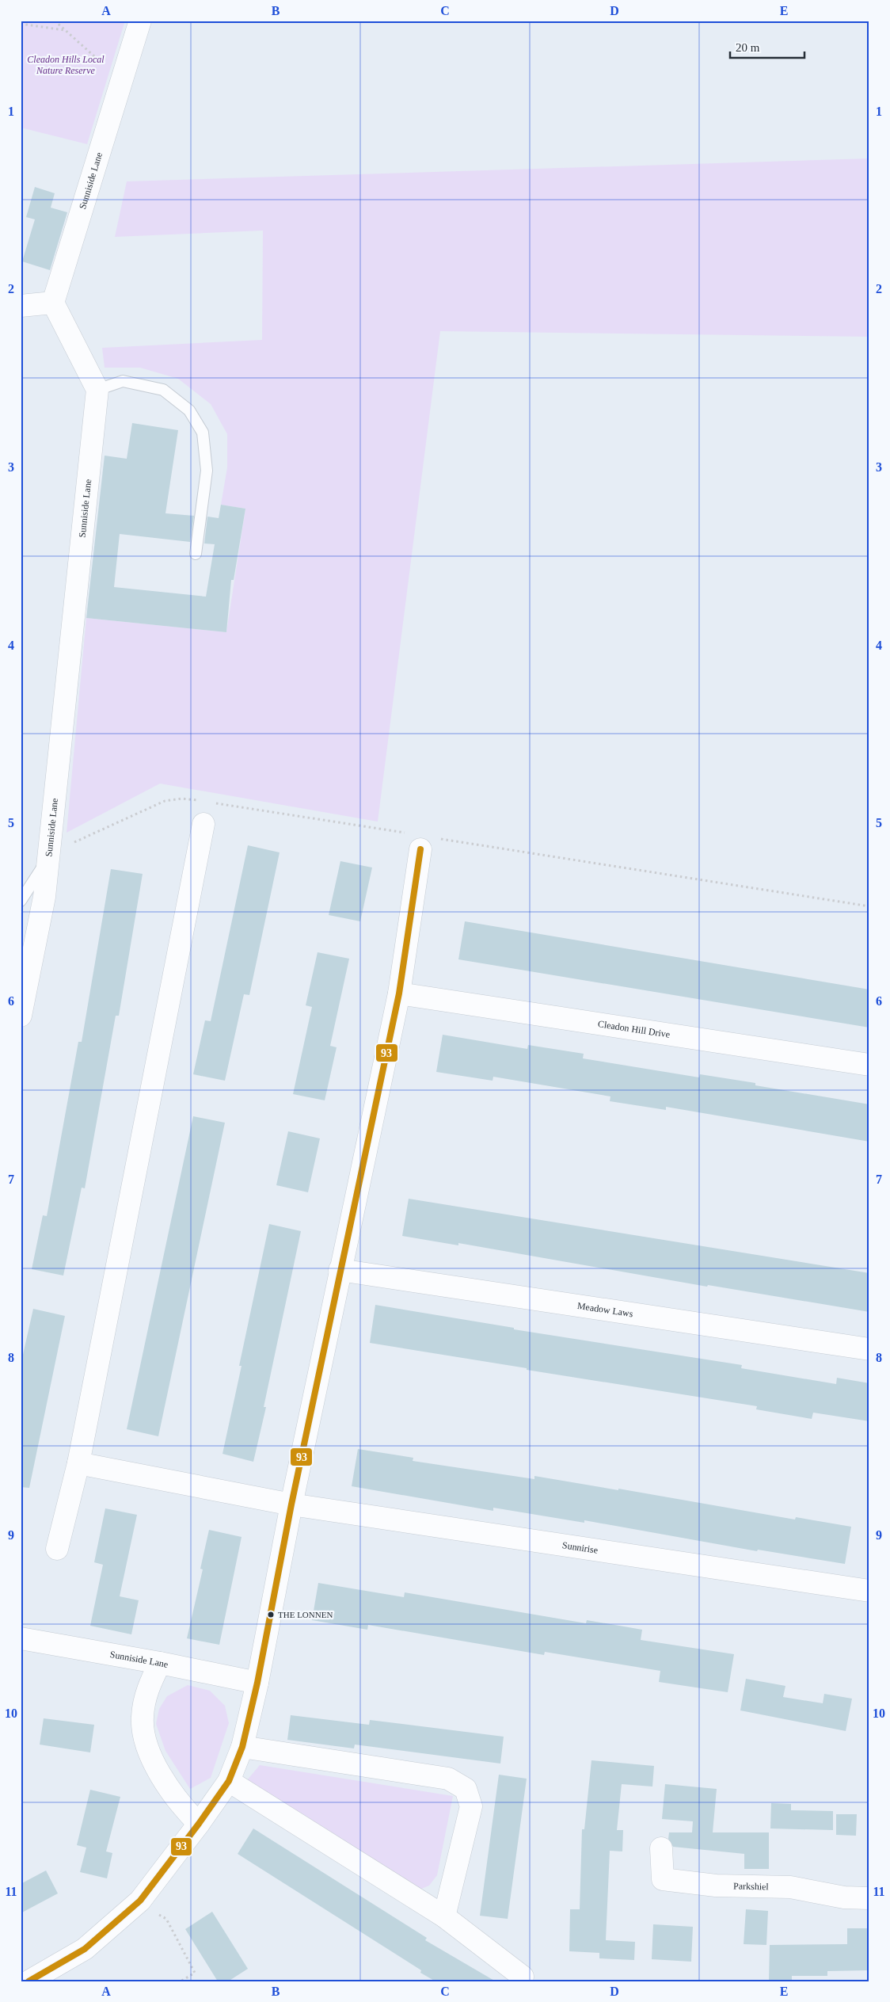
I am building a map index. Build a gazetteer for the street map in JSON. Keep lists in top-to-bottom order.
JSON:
{
  "streets": {
    "street": [
      "Sunniside Lane",
      "Cleadon Hill Drive",
      "Meadow Laws",
      "Sunnirise",
      "Parkshiel"
    ]
  },
  "parks": ["Cleadon Hills Local Nature Reserve"],
  "places": ["THE LONNEN"],
  "lines": ["transit line 93"],
  "scale_bar": "20 m",
  "grid": {
    "columns": [
      "A",
      "B",
      "C",
      "D",
      "E"
    ],
    "rows": [
      "1",
      "2",
      "3",
      "4",
      "5",
      "6",
      "7",
      "8",
      "9",
      "10",
      "11"
    ]
  }
}
